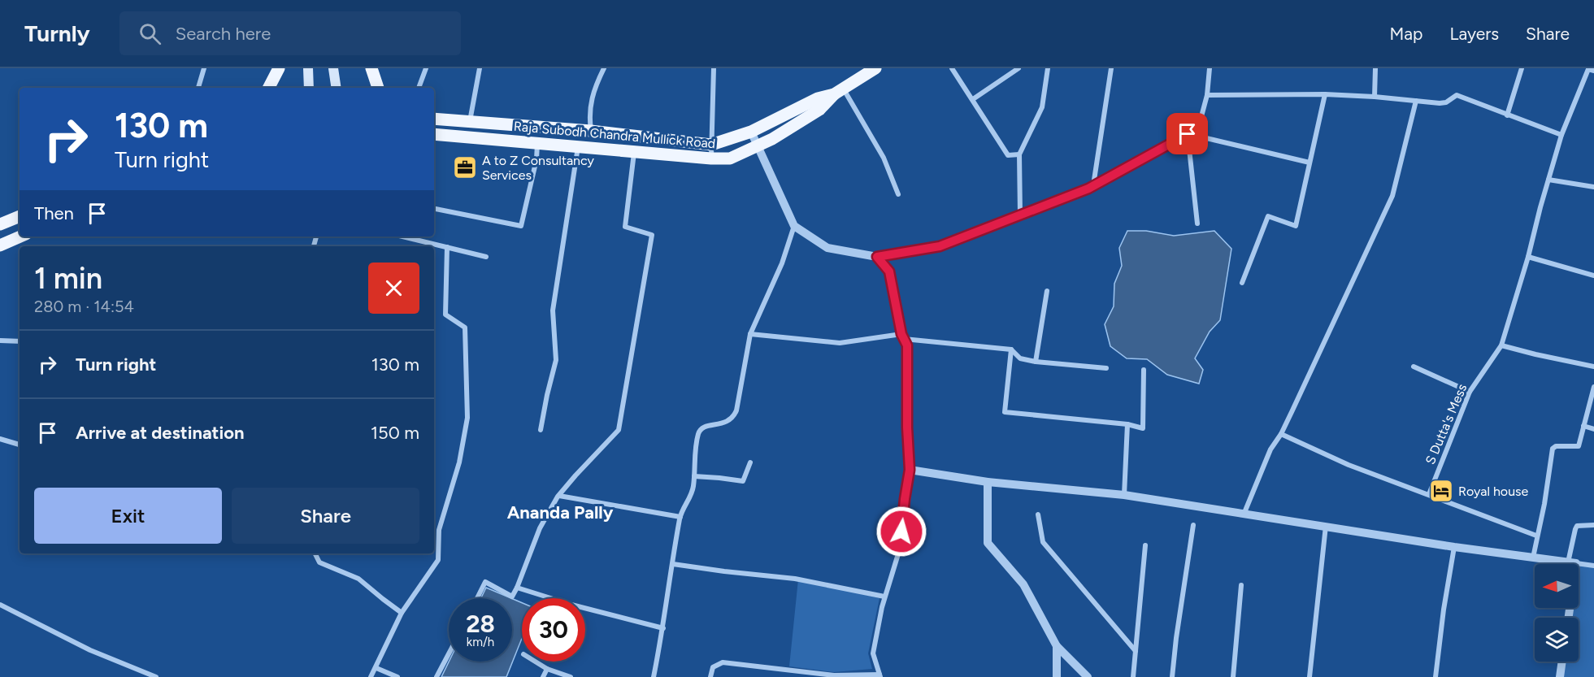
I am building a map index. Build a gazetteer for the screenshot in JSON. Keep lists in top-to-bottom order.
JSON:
{
  "streets": {
    "main road": ["Raja Subodh Chandra Mullick Road"],
    "street": ["S Dutta's Mess"]
  },
  "districts": ["Ananda Pally"],
  "places": {
    "office": ["A to Z Consultancy Services"],
    "hotel": ["Royal house"]
  },
  "north": "left",
  "page": {
    "header": "Turnly",
    "search": "Search here",
    "nav": ["Map", "Layers", "Share"],
    "turn": ["130 m", "Turn right"],
    "then": "Then",
    "heading": ["1 min", "280 m · 14:54"],
    "list": [
      {
        "name": "Turn right",
        "value": "130 m"
      },
      {
        "name": "Arrive at destination",
        "value": "150 m"
      }
    ],
    "buttons": ["Exit", "Share"],
    "speed": "28 km/h",
    "limit": "30"
  }
}
